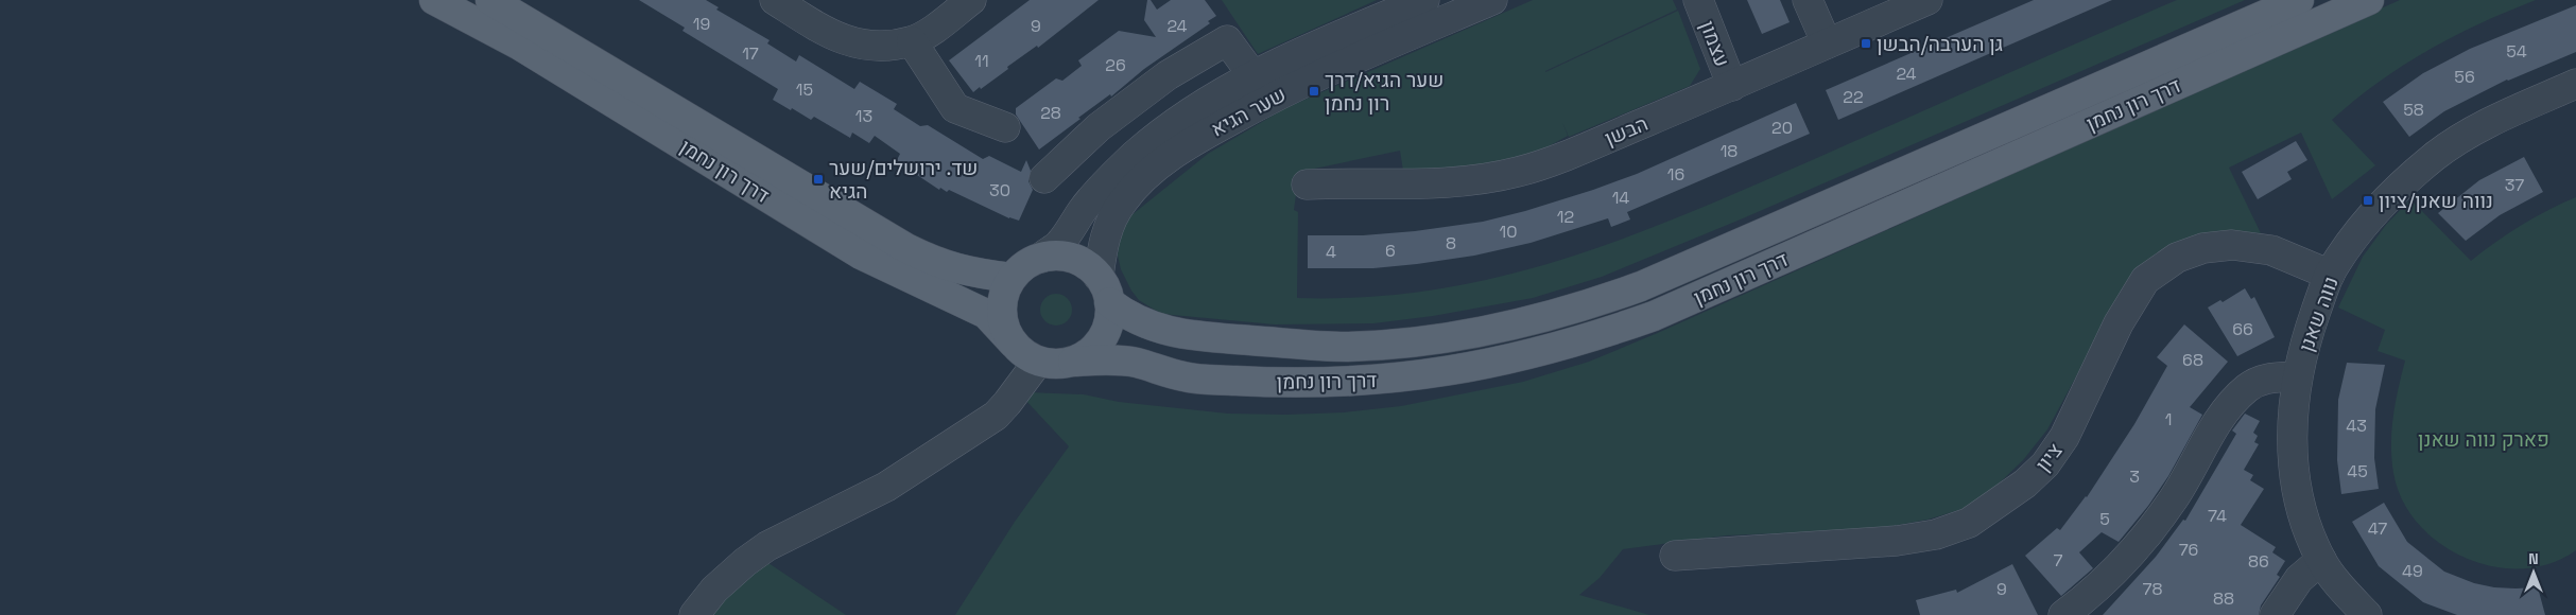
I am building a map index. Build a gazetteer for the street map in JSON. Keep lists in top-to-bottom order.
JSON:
{
  "streets": {
    "main road": ["דרך רון נחמן"],
    "street": [
      "עצמון",
      "שער הגיא",
      "הבשן",
      "נווה שאנן",
      "ציון"
    ]
  },
  "crossings": [
    ["עצמון", "הבשן"],
    ["דרך רון נחמן", "שער הגיא"],
    ["נווה שאנן", "ציון"]
  ],
  "parks": ["פארק נווה שאנן"],
  "places": {
    "transit": [
      "גן הערבה/הבשן",
      "שער הגיא/דרך רון נחמן",
      "שד. ירושלים/שער הגיא",
      "נווה שאנן/ציון"
    ]
  },
  "house_numbers": [
    "19",
    "9",
    "24",
    "54",
    "17",
    "11",
    "26",
    "24",
    "56",
    "15",
    "22",
    "58",
    "28",
    "13",
    "20",
    "18",
    "16",
    "37",
    "30",
    "14",
    "12",
    "10",
    "8",
    "6",
    "4",
    "66",
    "68",
    "1",
    "43",
    "45",
    "3",
    "74",
    "5",
    "47",
    "76",
    "7",
    "86",
    "49",
    "9",
    "78",
    "88"
  ],
  "north": "top"
}
